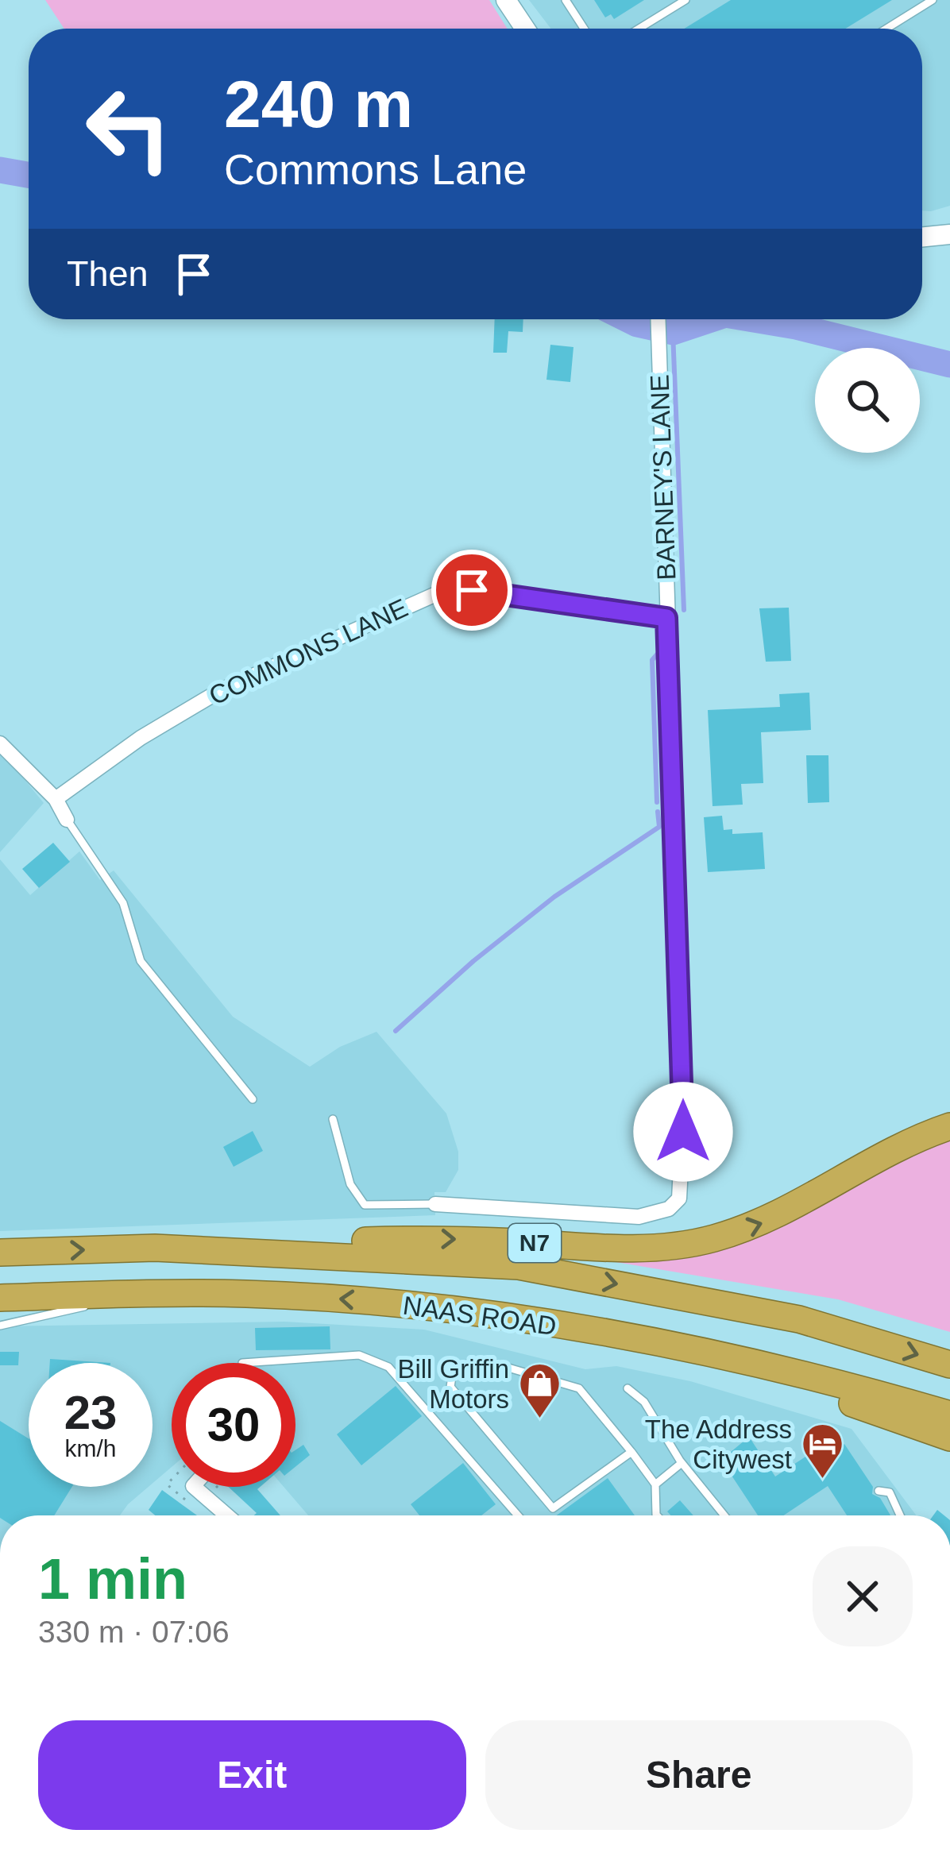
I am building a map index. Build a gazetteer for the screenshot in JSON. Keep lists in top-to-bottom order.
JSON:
{
  "streets": {
    "highway": ["N7", "NAAS ROAD"],
    "street": ["BARNEY'S LANE", "COMMONS LANE"]
  },
  "crossings": [
    ["BARNEY'S LANE", "COMMONS LANE"],
    ["N7", "NAAS ROAD"]
  ],
  "places": {
    "shop": ["Bill Griffin Motors"],
    "hotel": ["The Address Citywest"]
  },
  "page": {
    "turn": ["240 m", "Commons Lane"],
    "then": "Then",
    "speed": "23 km/h",
    "limit": "30",
    "heading": ["1 min", "330 m · 07:06"],
    "buttons": ["Exit", "Share"]
  }
}
